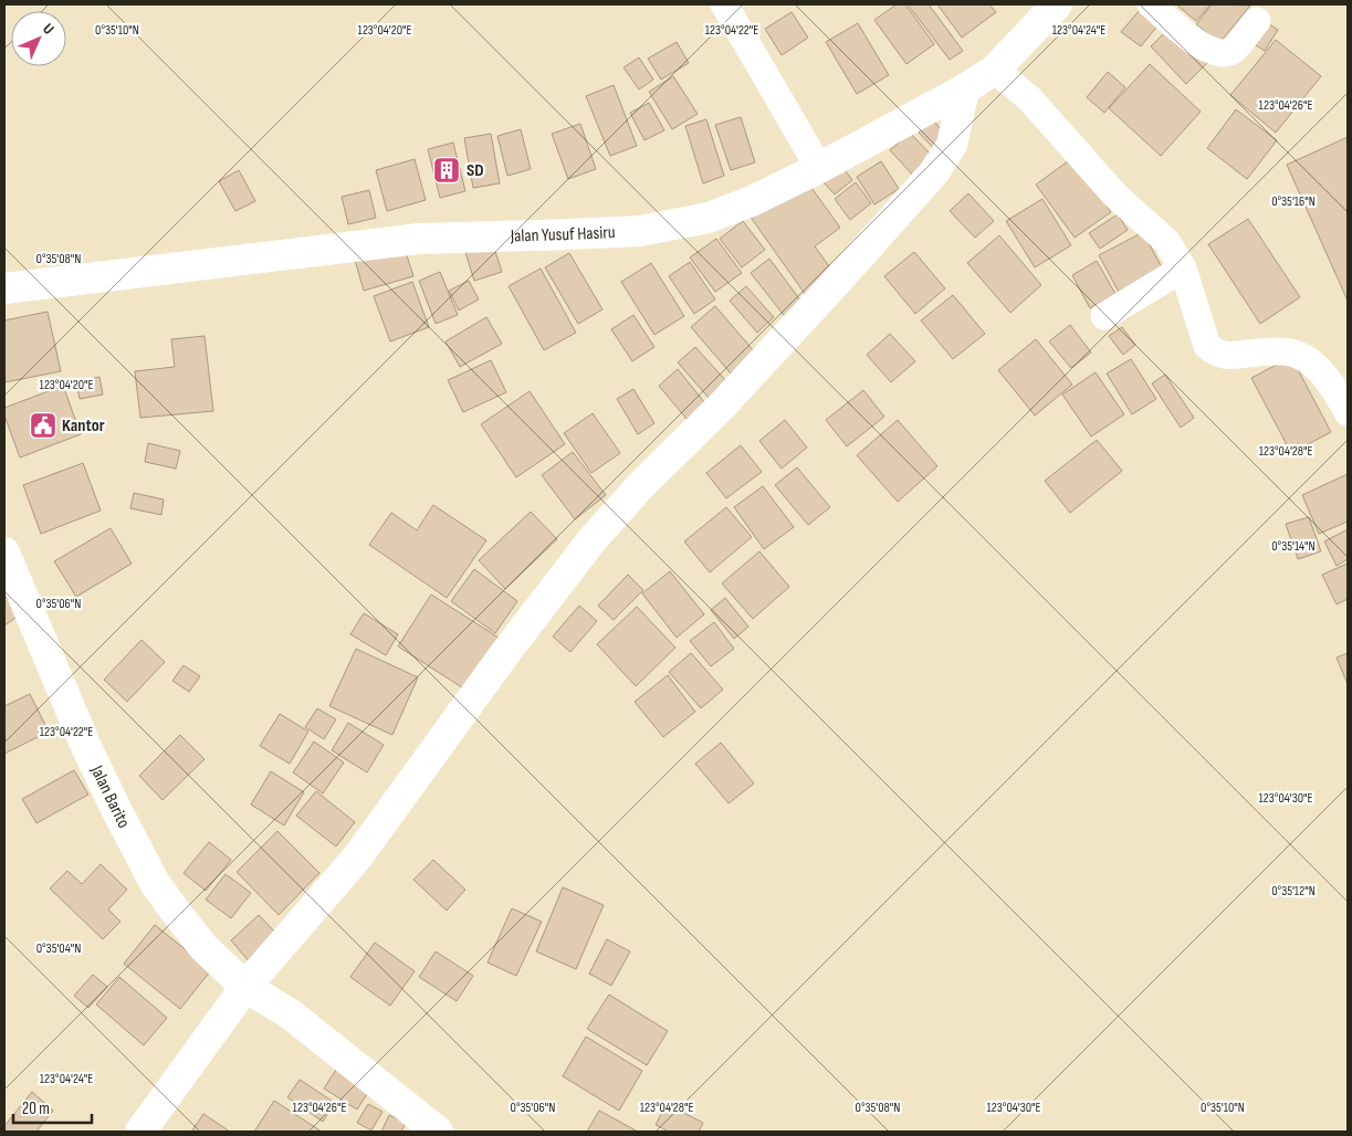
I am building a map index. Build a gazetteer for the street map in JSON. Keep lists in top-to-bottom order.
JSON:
{
  "streets": {
    "street": ["Jalan Yusuf Hasiru", "Jalan Barito"]
  },
  "places": {
    "building": ["SD"],
    "public building": ["Kantor"]
  },
  "scale_bar": "20 m",
  "north": "top right",
  "coordinates": [
    "0°35'10\"N",
    "123°04'20\"E",
    "123°04'22\"E",
    "123°04'24\"E",
    "123°04'26\"E",
    "0°35'16\"N",
    "0°35'08\"N",
    "123°04'28\"E",
    "0°35'14\"N",
    "0°35'06\"N",
    "123°04'30\"E",
    "0°35'12\"N",
    "0°35'04\"N"
  ]
}
